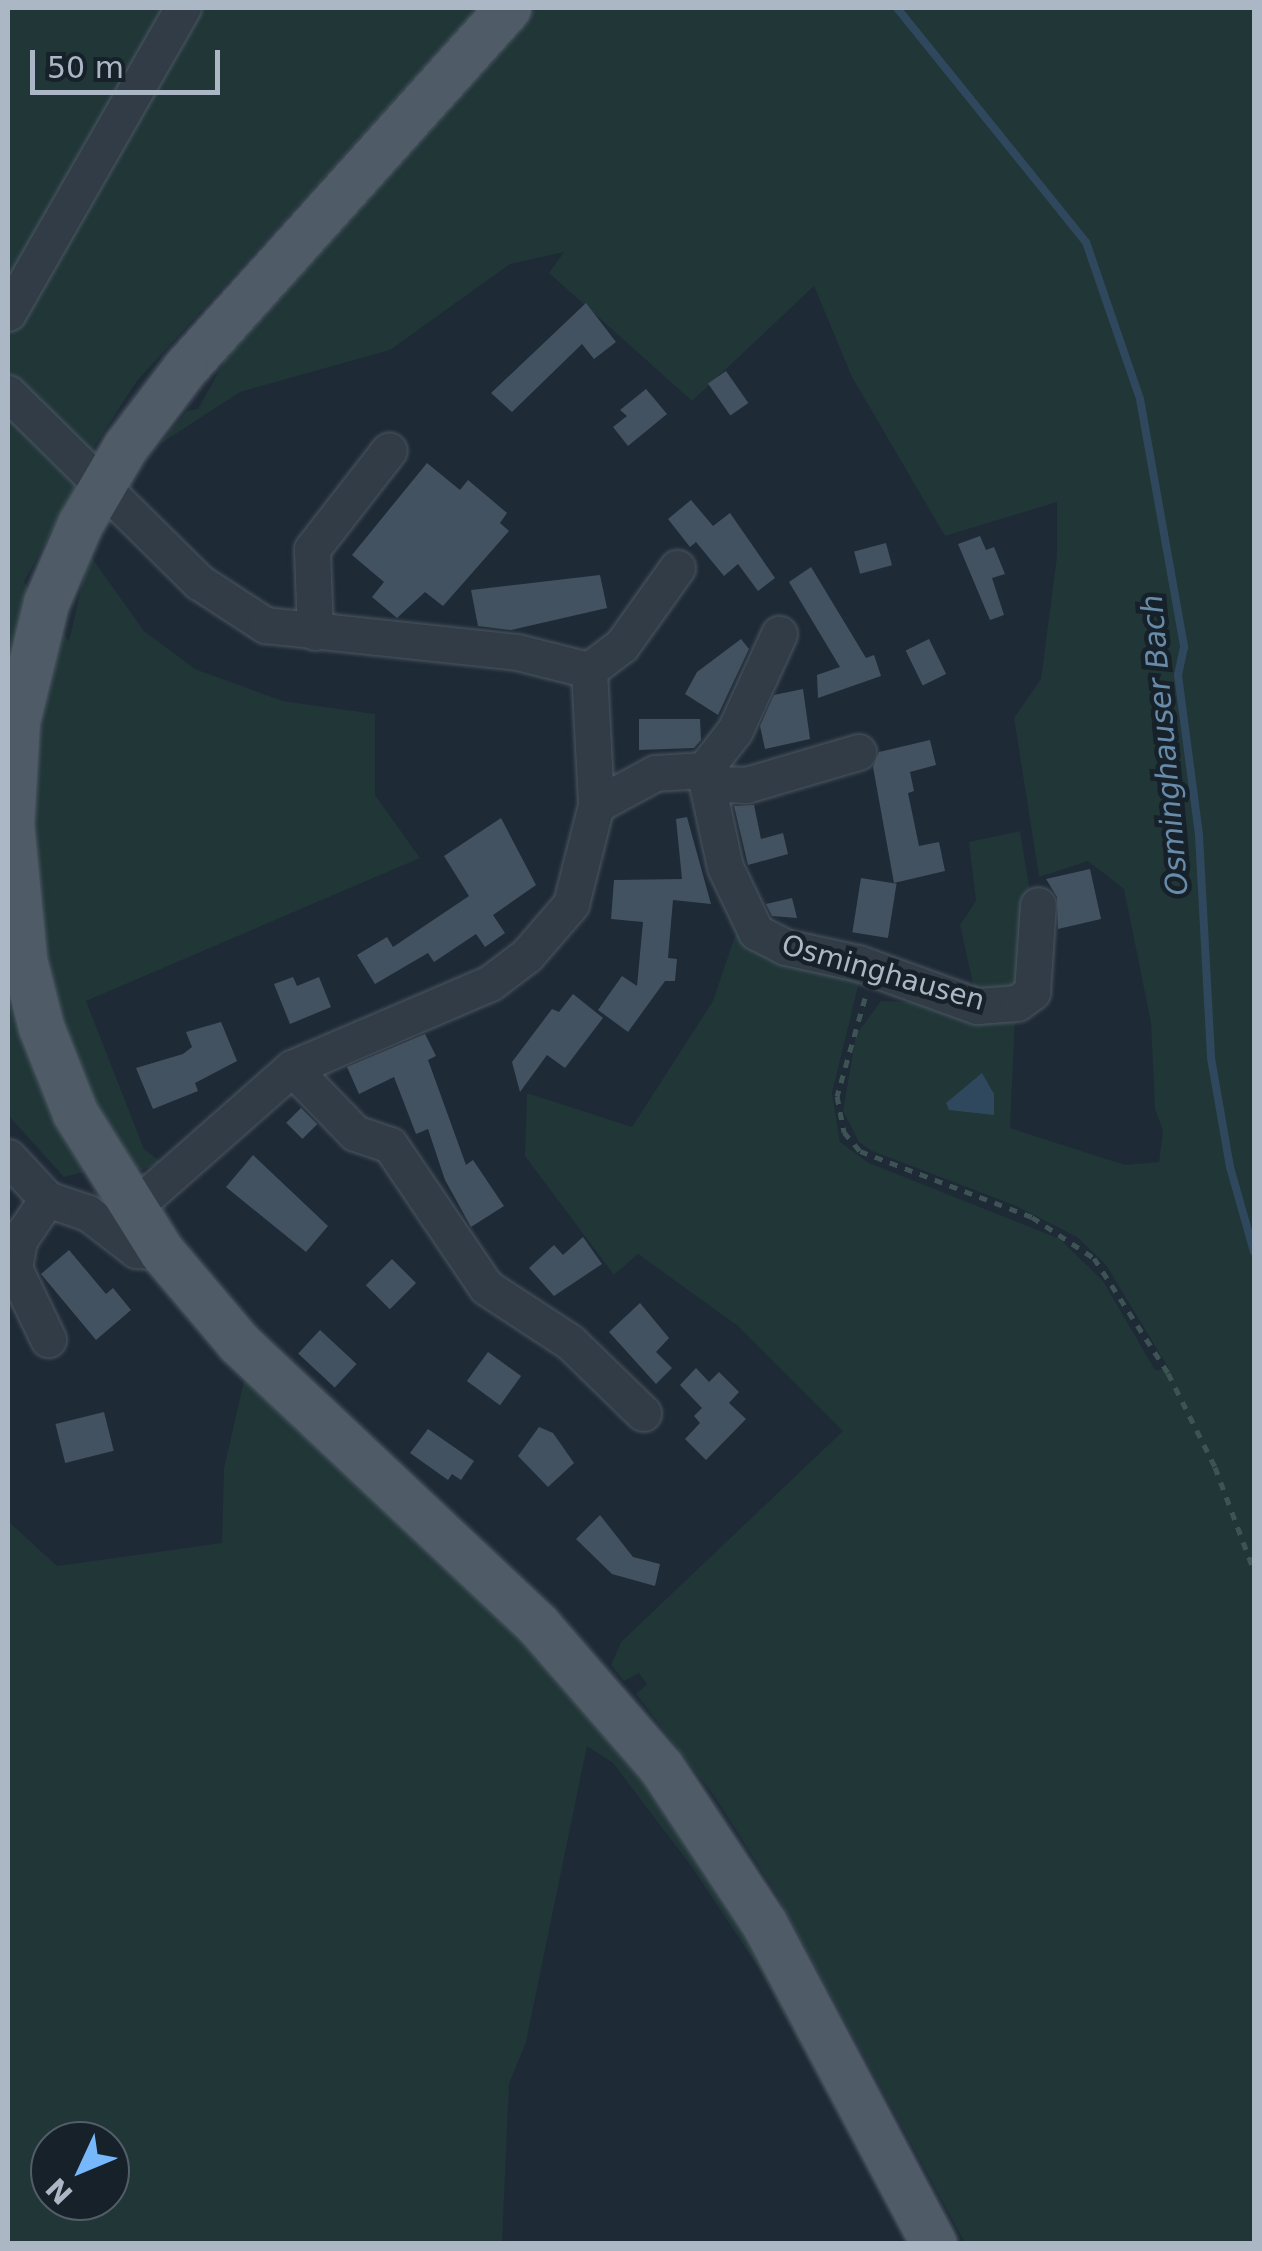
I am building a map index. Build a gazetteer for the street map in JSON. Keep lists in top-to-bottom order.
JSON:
{
  "streets": {
    "street": ["Osminghausen"]
  },
  "water": ["Osminghauser Bach"],
  "scale_bar": "50 m",
  "north": "bottom left"
}
